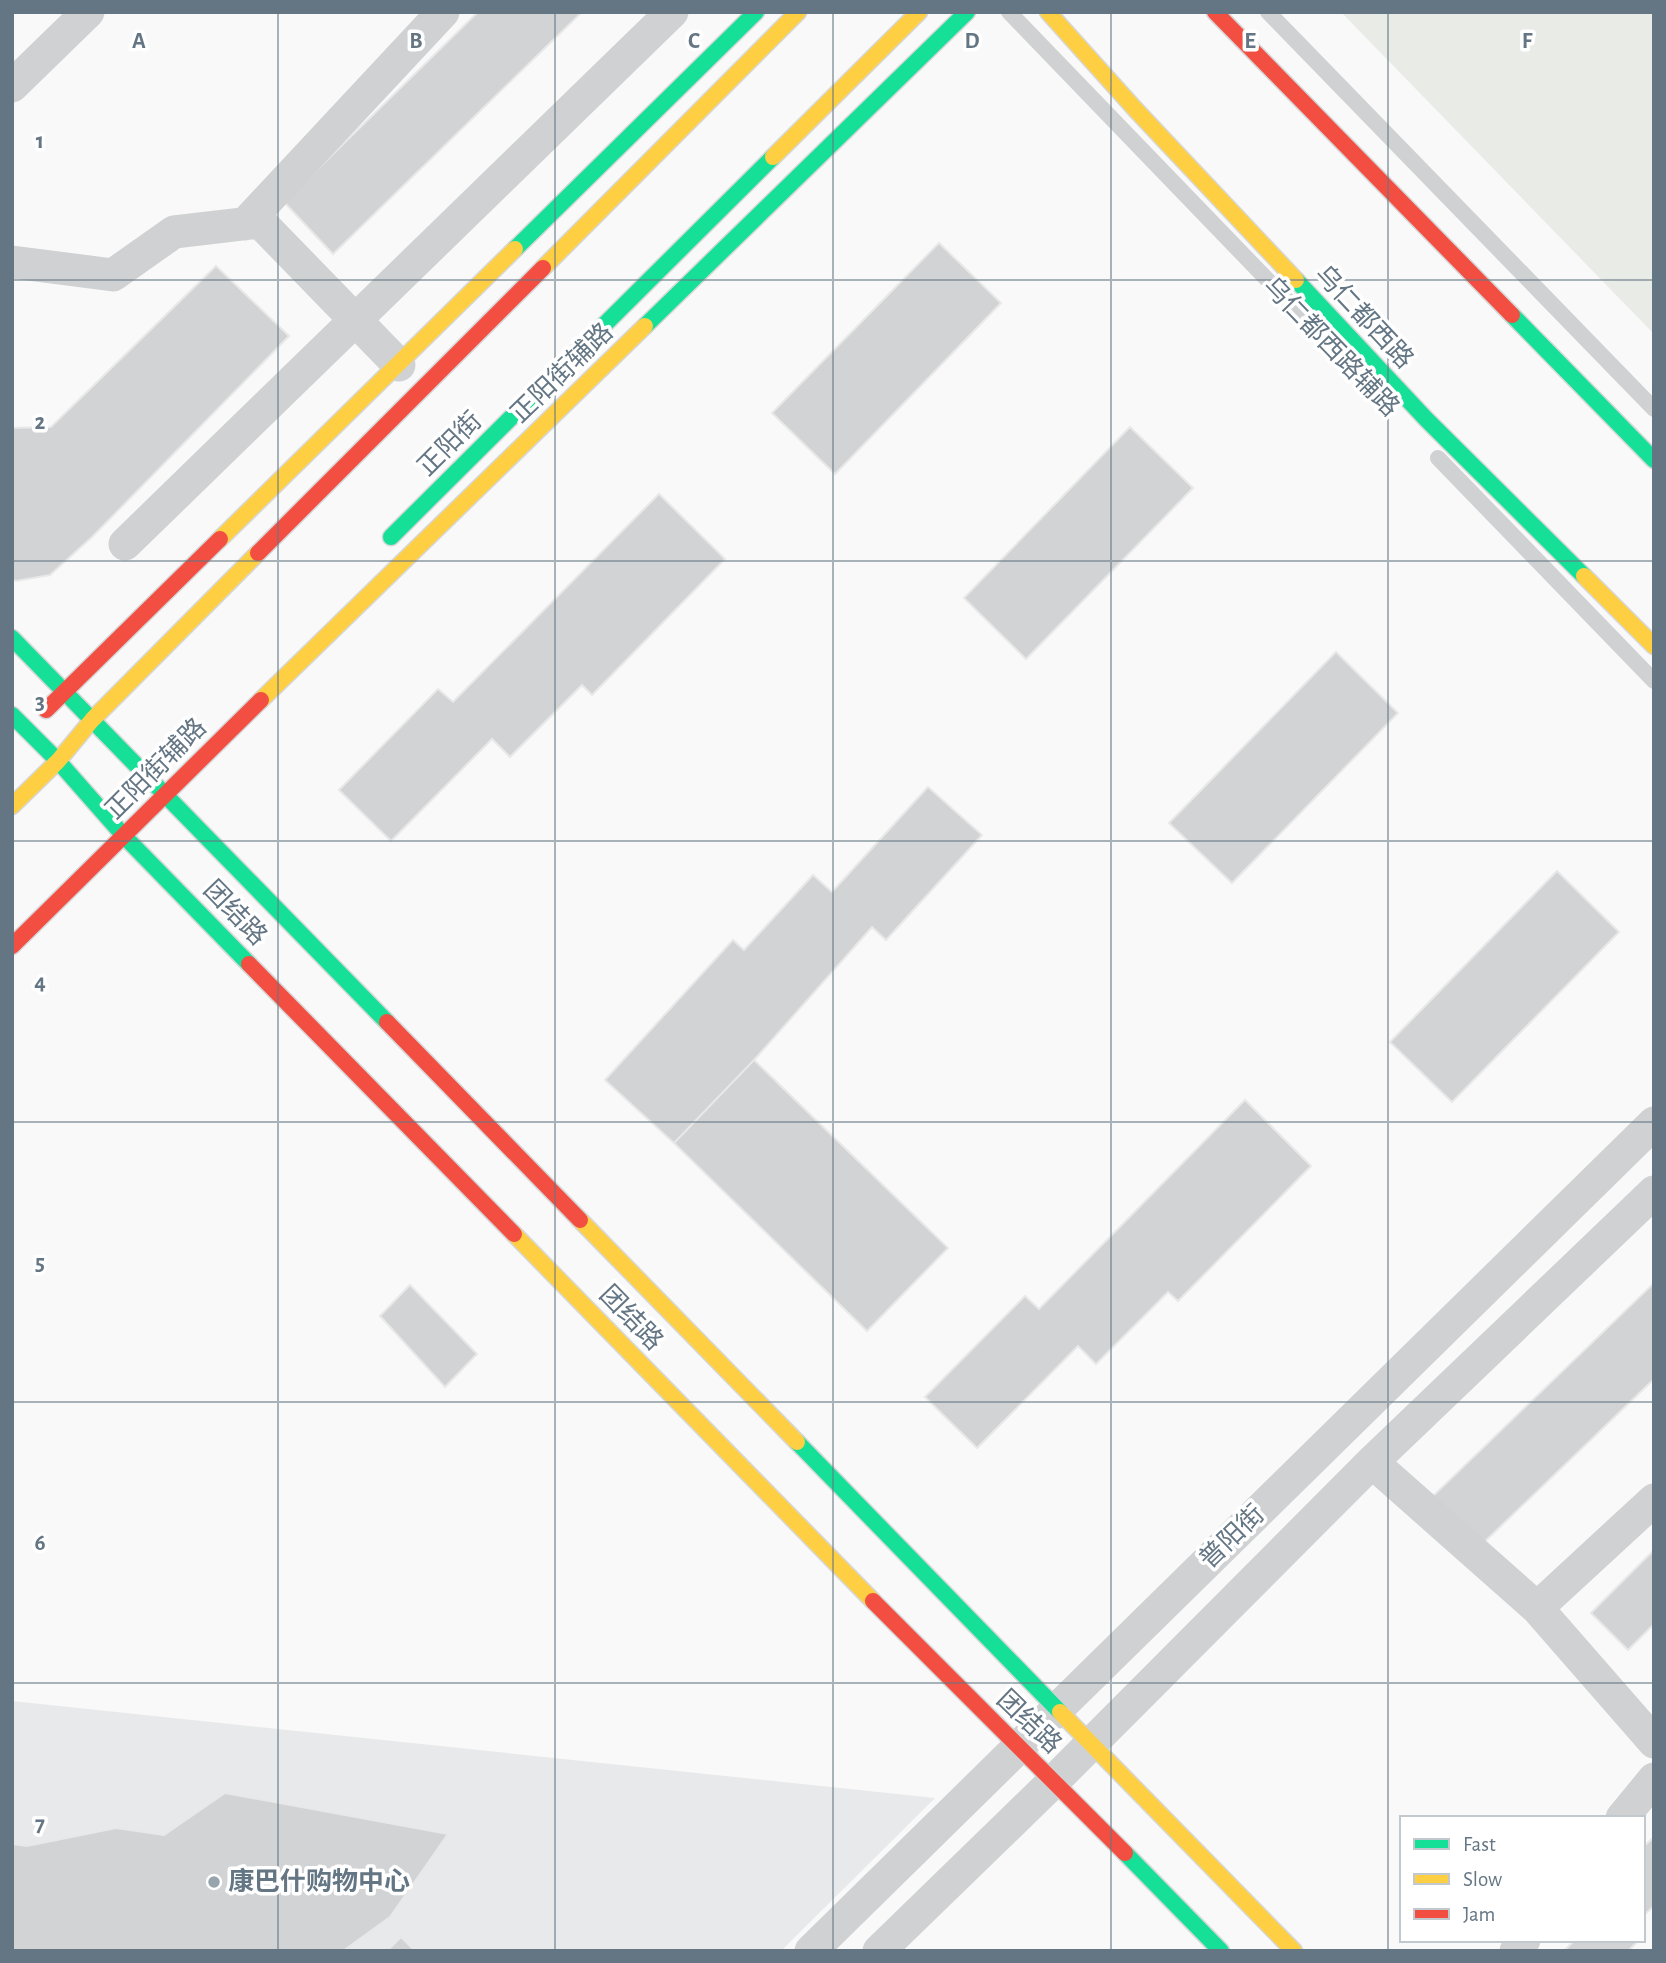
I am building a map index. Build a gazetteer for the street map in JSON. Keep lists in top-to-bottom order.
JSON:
{
  "streets": {
    "street": [
      "乌仁都西路",
      "正阳街辅路",
      "正阳街",
      "团结路",
      "普阳街"
    ],
    "lane": ["乌仁都西路辅路"]
  },
  "crossings": [
    ["正阳街辅路", "团结路"],
    ["团结路", "普阳街"]
  ],
  "places": ["康巴什购物中心"],
  "legend": ["Fast", "Slow", "Jam"],
  "grid": {
    "columns": [
      "A",
      "B",
      "C",
      "D",
      "E",
      "F"
    ],
    "rows": [
      "1",
      "2",
      "3",
      "4",
      "5",
      "6",
      "7"
    ]
  }
}
